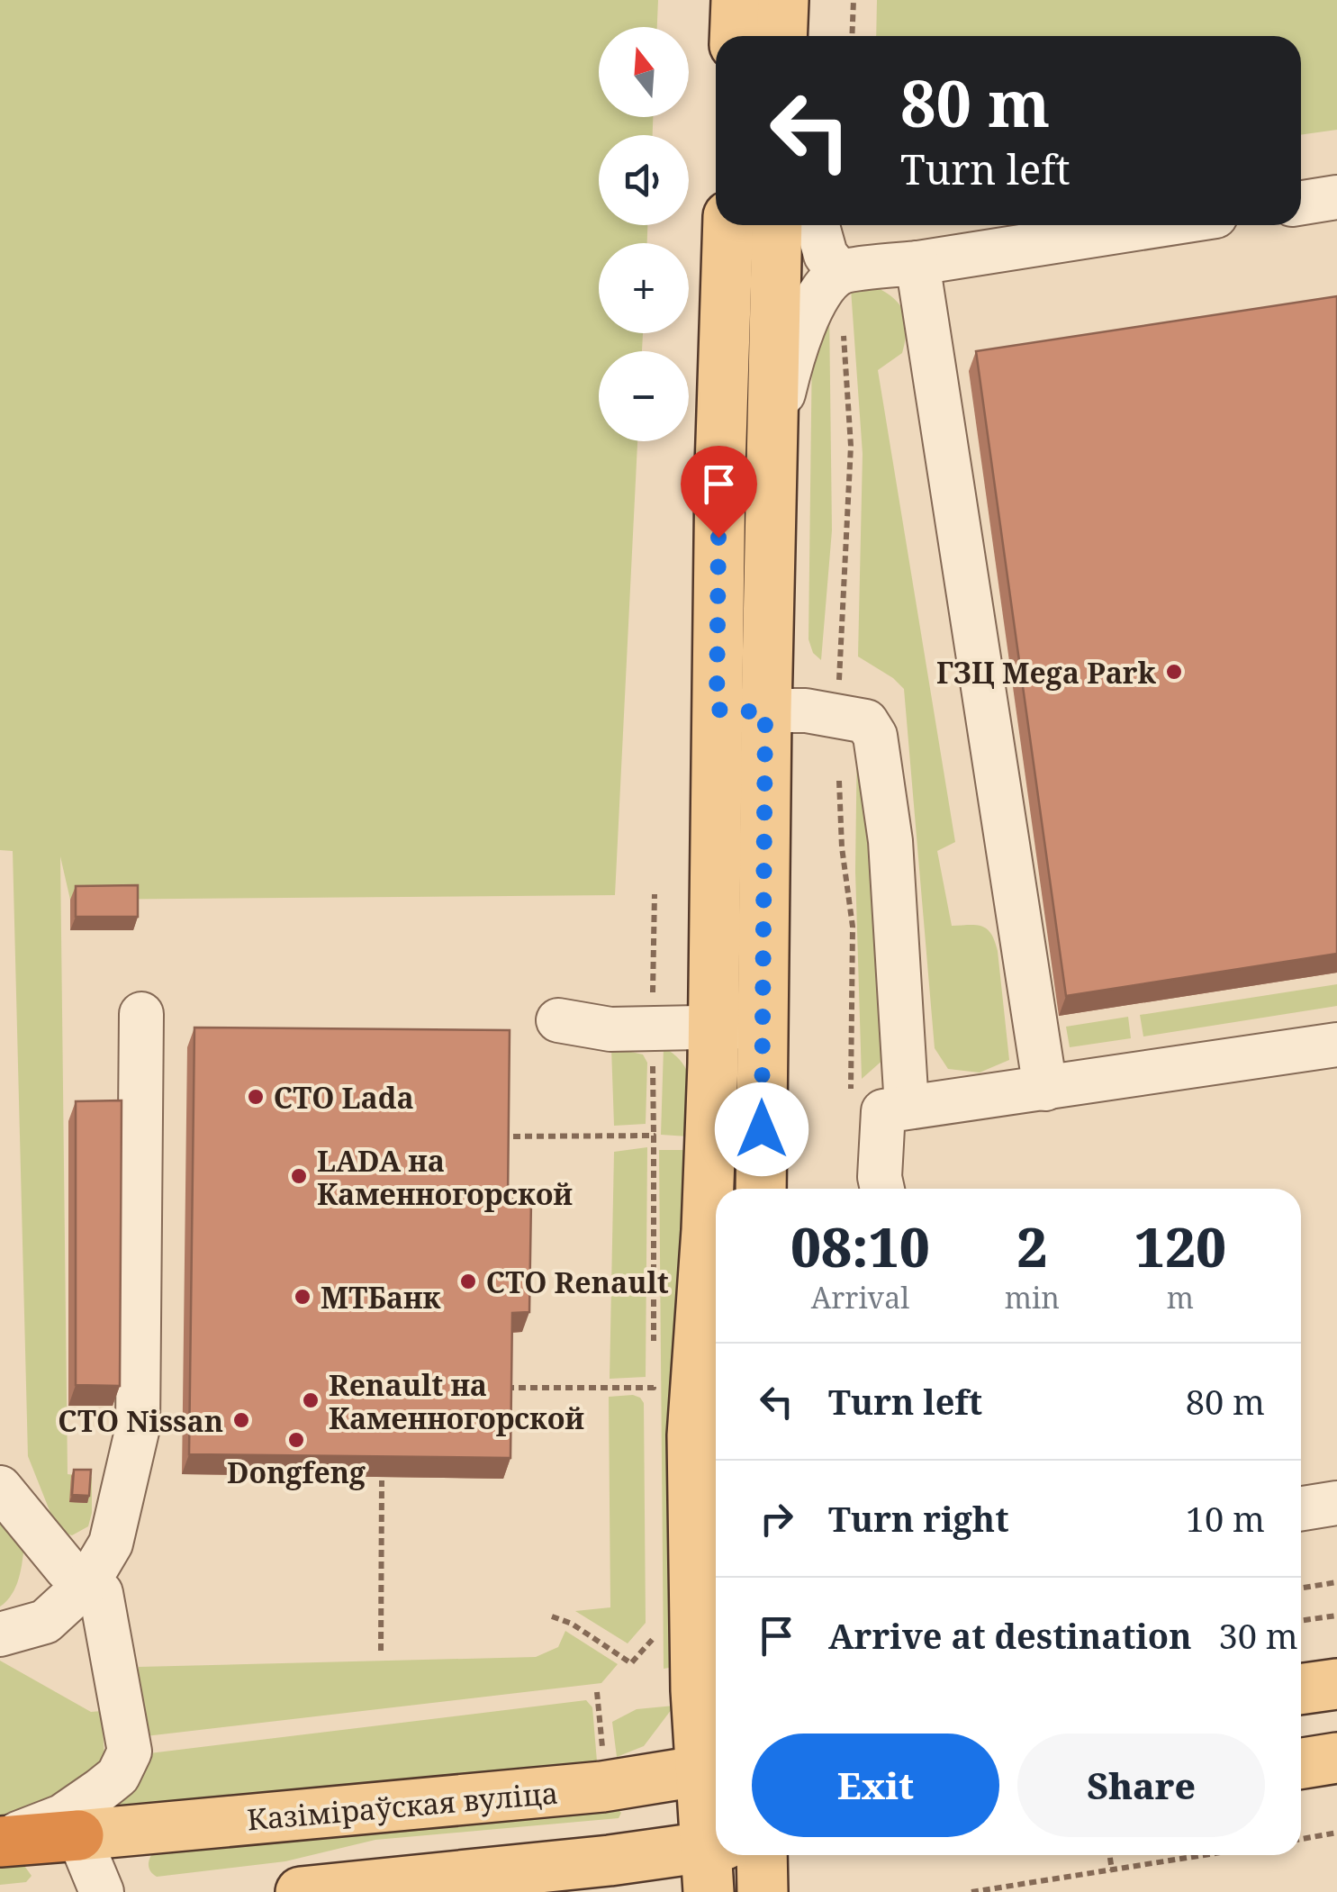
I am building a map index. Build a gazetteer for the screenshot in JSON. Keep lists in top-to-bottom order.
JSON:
{
  "streets": {
    "main road": ["Казіміраўская вуліца"]
  },
  "places": [
    "ГЗЦ Mega Park",
    "СТО Lada",
    "LADA на Каменногорской",
    "СТО Renault",
    "МТБанк",
    "Renault на Каменногорской",
    "СТО Nissan",
    "Dongfeng"
  ],
  "north": "top",
  "page": {
    "map_buttons": ["+", "−"],
    "turn": ["80 m", "Turn left"],
    "eta": [
      "08:10",
      "Arrival",
      "2",
      "min",
      "120",
      "m"
    ],
    "list": [
      {
        "name": "Turn left",
        "value": "80 m"
      },
      {
        "name": "Turn right",
        "value": "10 m"
      },
      {
        "name": "Arrive at destination",
        "value": "30 m"
      }
    ],
    "buttons": ["Exit", "Share"]
  }
}
